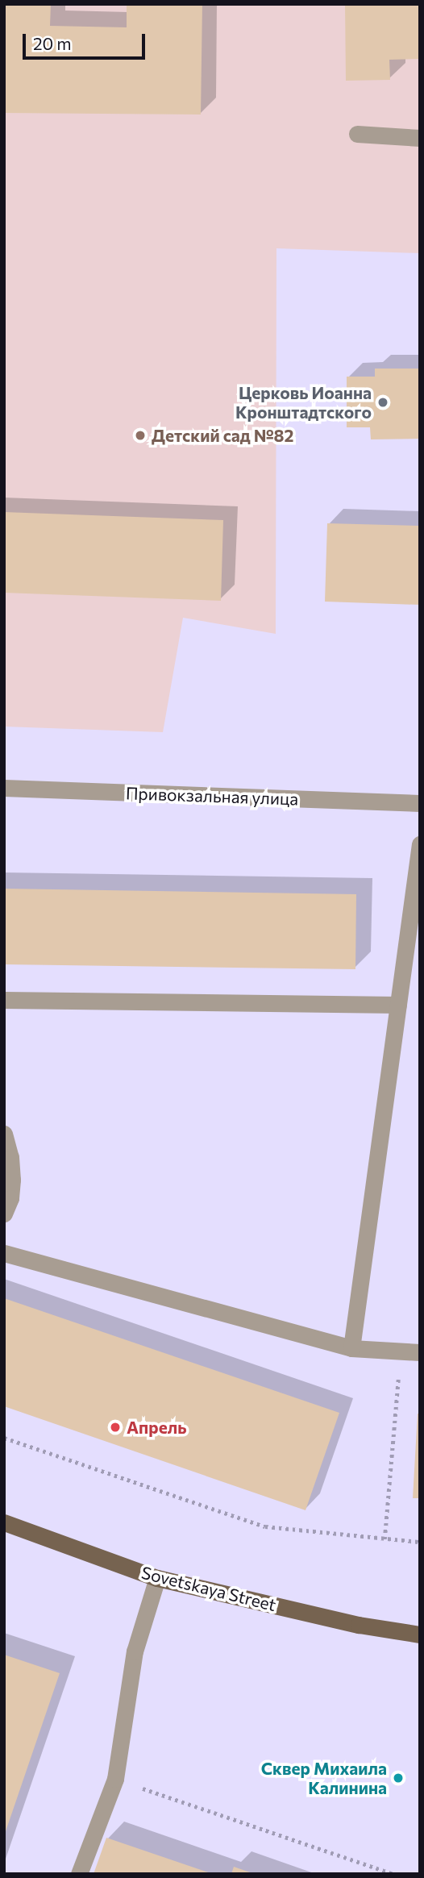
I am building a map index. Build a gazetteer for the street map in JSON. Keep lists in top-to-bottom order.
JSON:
{
  "streets": {
    "main road": ["Sovetskaya Street"],
    "street": ["Привокзальная улица"]
  },
  "places": [
    "Церковь Иоанна Кронштадтского",
    "Детский сад №82",
    "Апрель",
    "Сквер Михаила Калинина"
  ],
  "scale_bar": "20 m"
}
